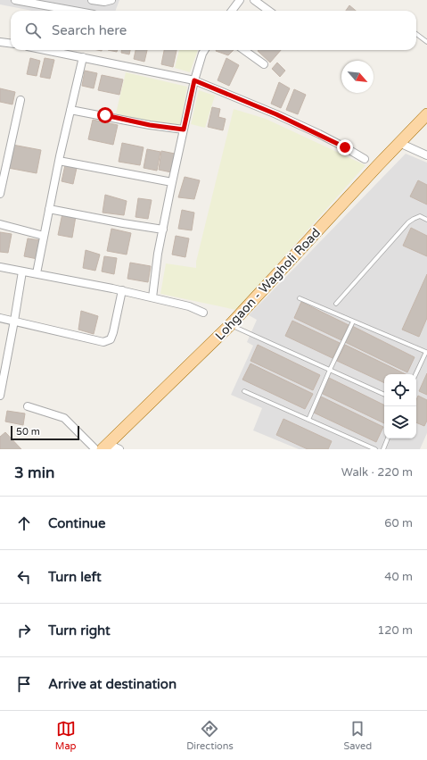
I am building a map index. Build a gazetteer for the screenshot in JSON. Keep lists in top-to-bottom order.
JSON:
{
  "streets": {
    "main road": ["Lohgaon - Wagholi Road"]
  },
  "scale_bar": "50 m",
  "north": "bottom right",
  "page": {
    "search": "Search here",
    "scale": "50 m",
    "heading": ["3 min", "Walk · 220 m"],
    "list": [
      ["Continue", "60 m"],
      ["Turn left", "40 m"],
      ["Turn right", "120 m"],
      "Arrive at destination"
    ],
    "nav": ["Map", "Directions", "Saved"]
  }
}
